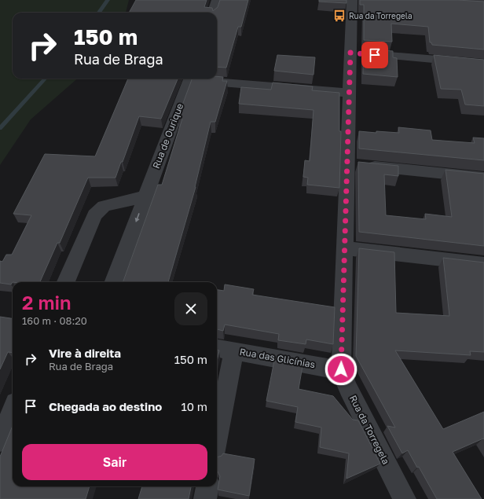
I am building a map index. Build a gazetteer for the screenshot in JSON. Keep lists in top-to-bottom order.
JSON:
{
  "streets": {
    "street": ["Rua de Ourique", "Rua das Glicínias", "Rua da Torregela"]
  },
  "crossings": [
    ["Rua das Glicínias", "Rua da Torregela"]
  ],
  "one_way": ["Rua de Ourique"],
  "places": {
    "bus stop": ["Rua da Torregela"]
  },
  "page": {
    "turn": ["150 m", "Rua de Braga"],
    "heading": ["2 min", "160 m · 08:20"],
    "list": [
      {
        "name": "Vire à direita",
        "note": "Rua de Braga",
        "value": "150 m"
      },
      {
        "name": "Chegada ao destino",
        "value": "10 m"
      }
    ],
    "buttons": "Sair"
  }
}
